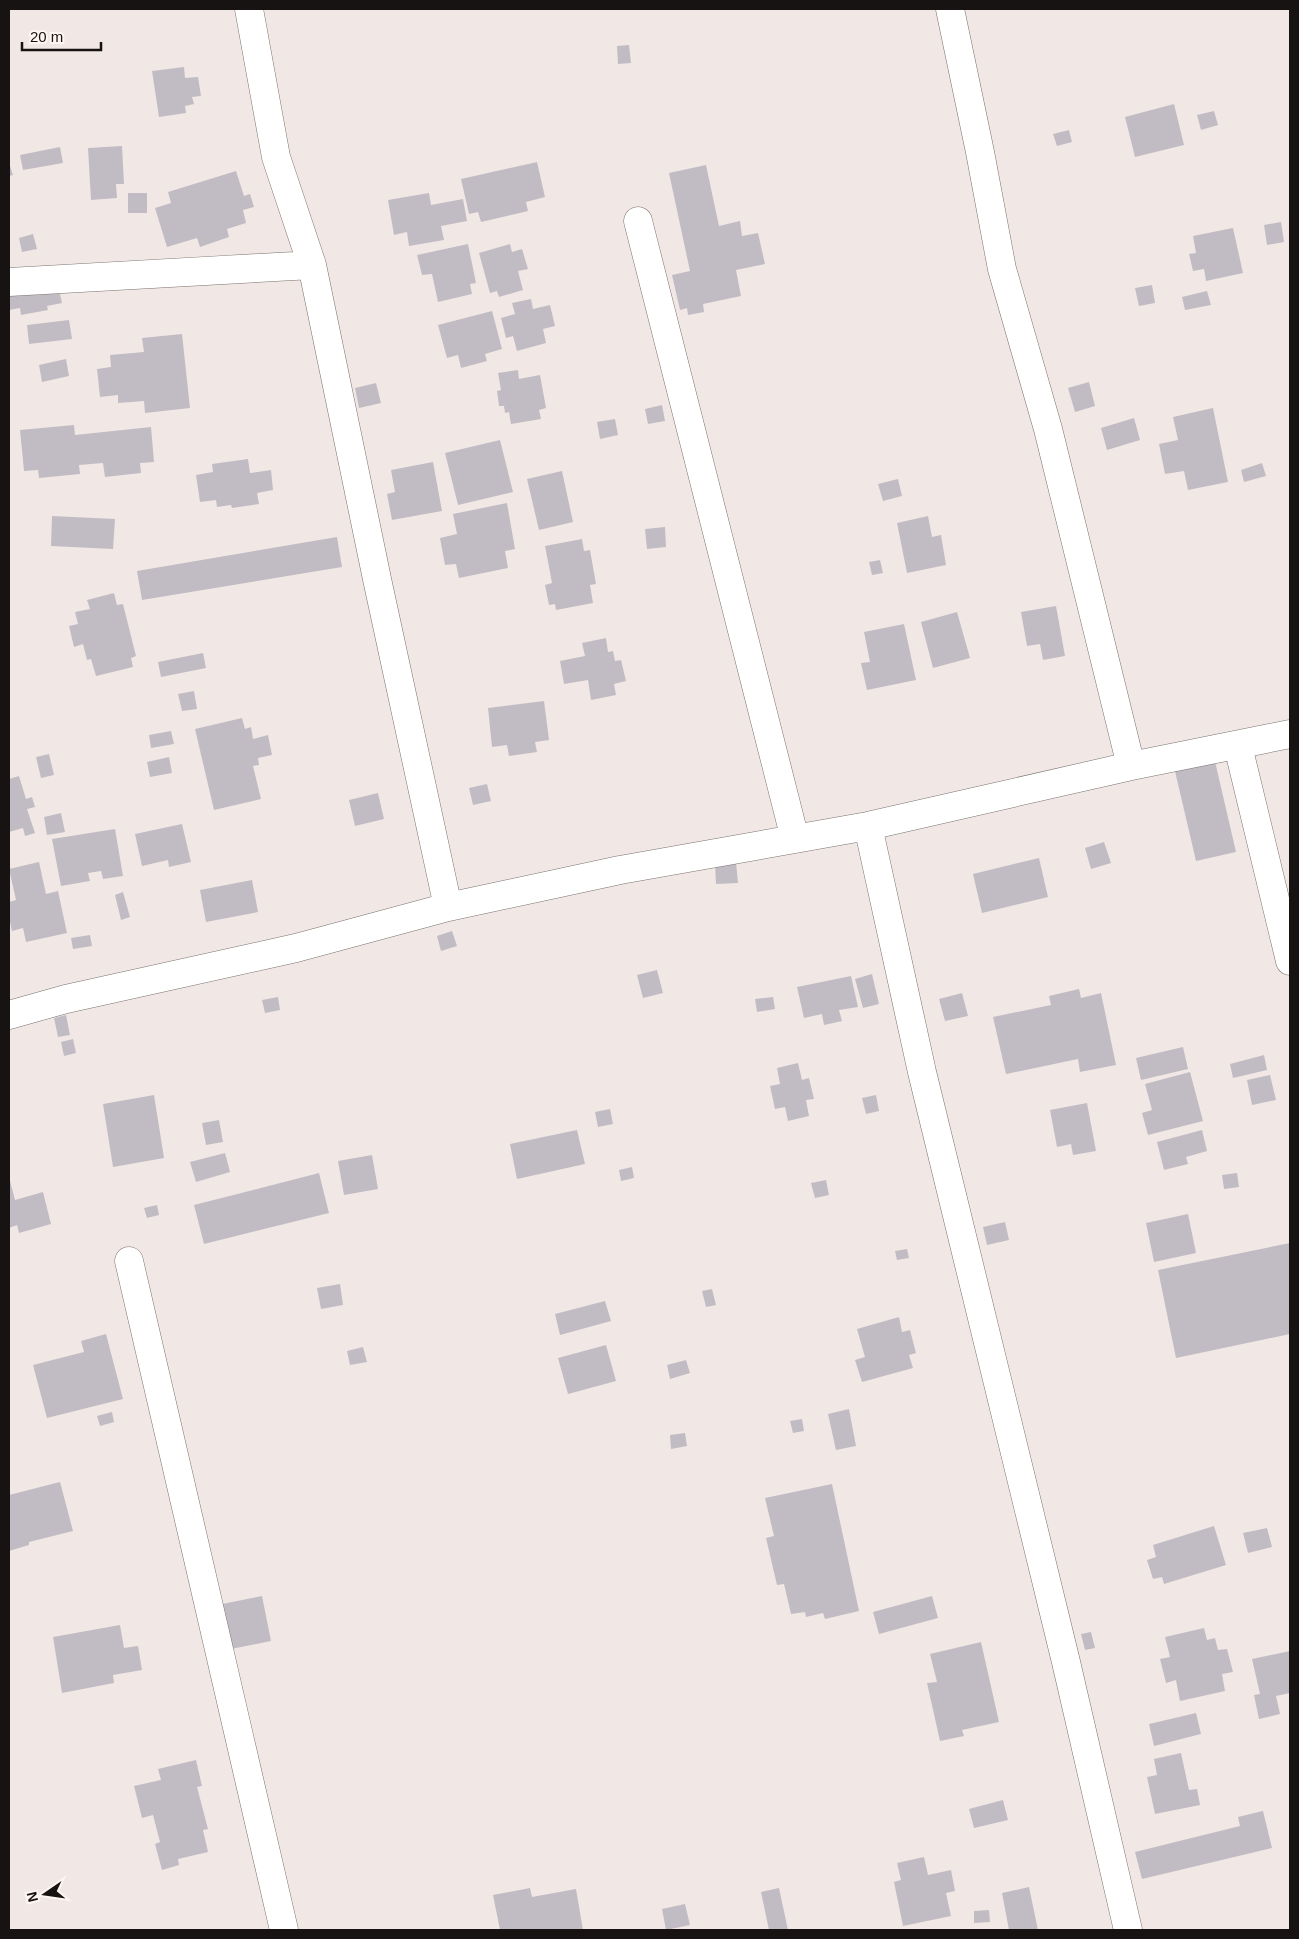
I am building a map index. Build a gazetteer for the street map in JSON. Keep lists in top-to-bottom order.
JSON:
{
  "scale_bar": "20 m",
  "north": "left"
}
